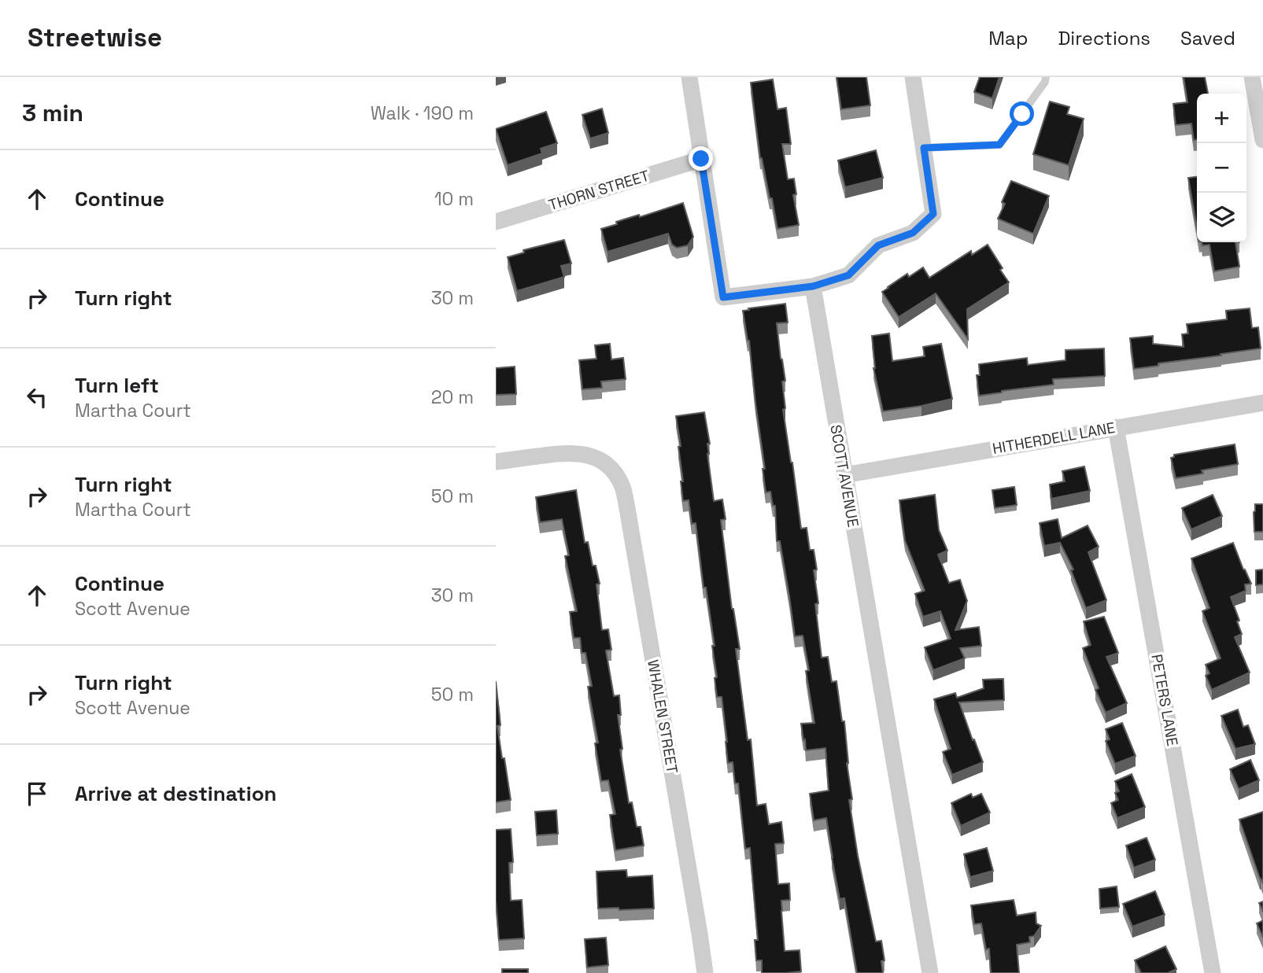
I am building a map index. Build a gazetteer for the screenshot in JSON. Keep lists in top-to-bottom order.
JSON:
{
  "streets": {
    "street": [
      "THORN STREET",
      "HITHERDELL LANE",
      "SCOTT AVENUE",
      "PETERS LANE",
      "WHALEN STREET"
    ]
  },
  "crossings": [
    ["HITHERDELL LANE", "SCOTT AVENUE"],
    ["HITHERDELL LANE", "PETERS LANE"]
  ],
  "page": {
    "header": "Streetwise",
    "nav": ["Map", "Directions", "Saved"],
    "heading": ["3 min", "Walk · 190 m"],
    "map_buttons": ["+", "−"],
    "list": [
      ["Continue", "10 m"],
      ["Turn right", "30 m"],
      ["Turn left", "Martha Court", "20 m"],
      ["Turn right", "Martha Court", "50 m"],
      ["Continue", "Scott Avenue", "30 m"],
      ["Turn right", "Scott Avenue", "50 m"],
      "Arrive at destination"
    ]
  }
}
